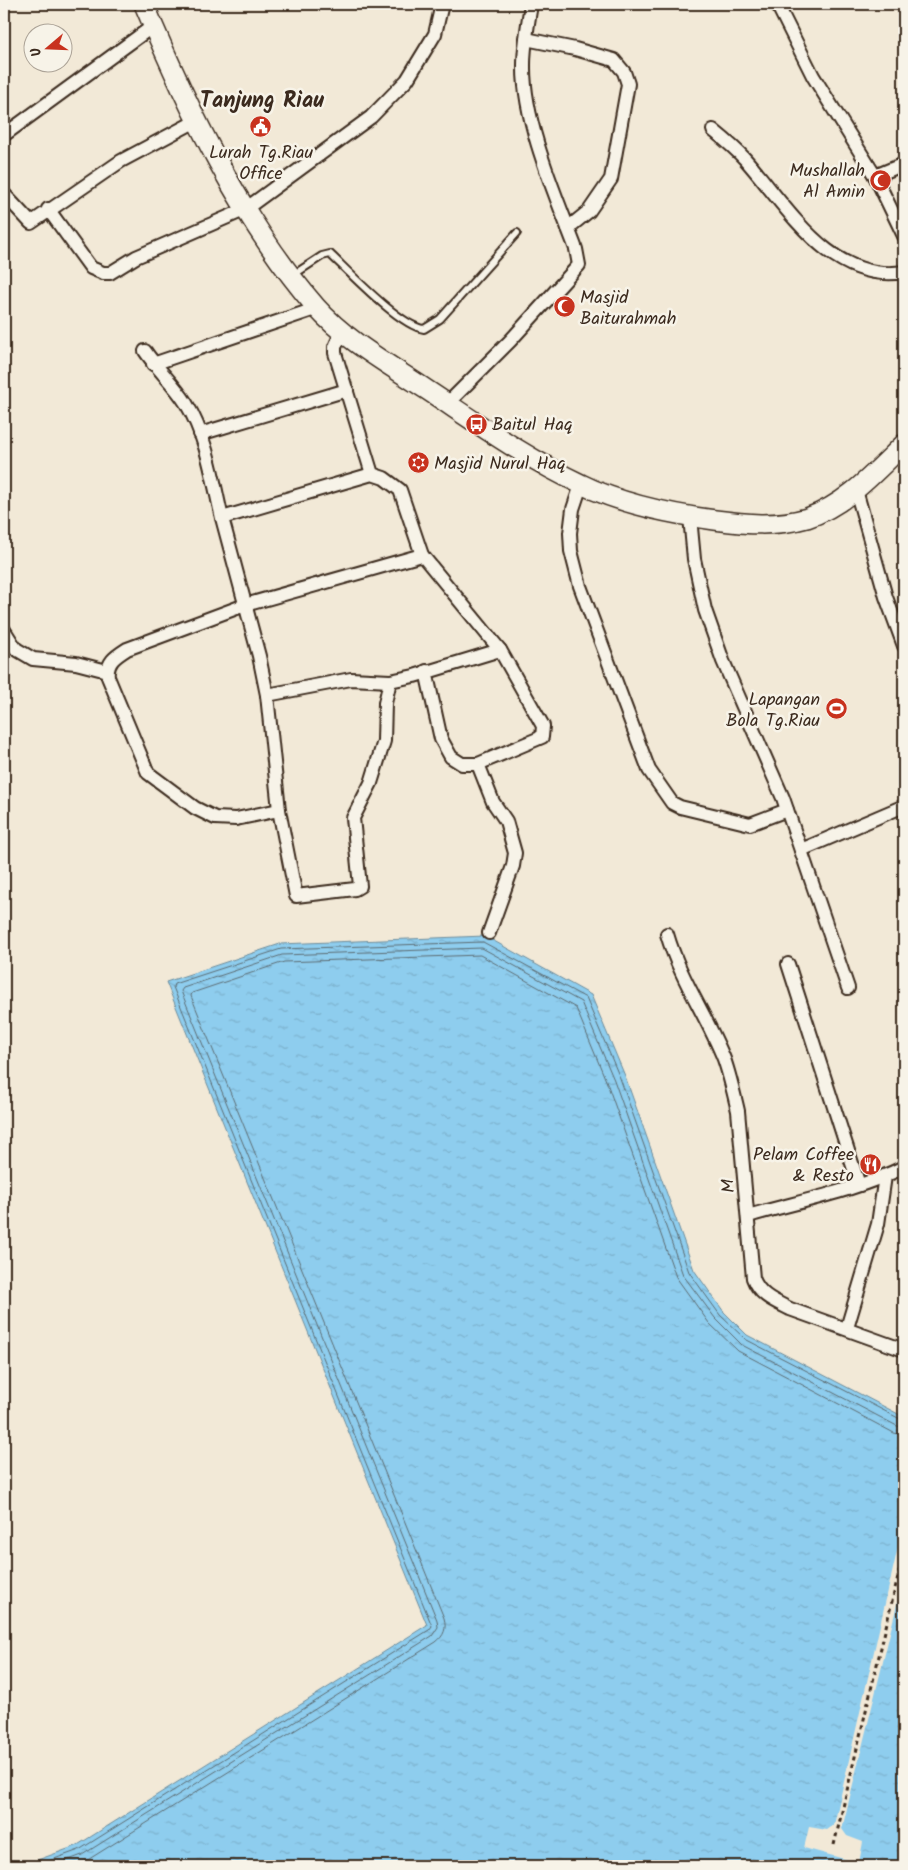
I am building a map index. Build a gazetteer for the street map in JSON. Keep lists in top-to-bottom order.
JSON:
{
  "streets": {
    "street": ["M"]
  },
  "districts": ["Tanjung Riau"],
  "places": {
    "public building": ["Lurah Tg.Riau Office"],
    "mosque": ["Mushallah Al Amin", "Masjid Baiturahmah"],
    "bus stop": ["Baitul Haq"],
    "synagogue": ["Masjid Nurul Haq"],
    "sports": ["Lapangan Bola Tg.Riau"],
    "restaurant": ["Pelam Coffee & Resto"]
  },
  "north": "left"
}
